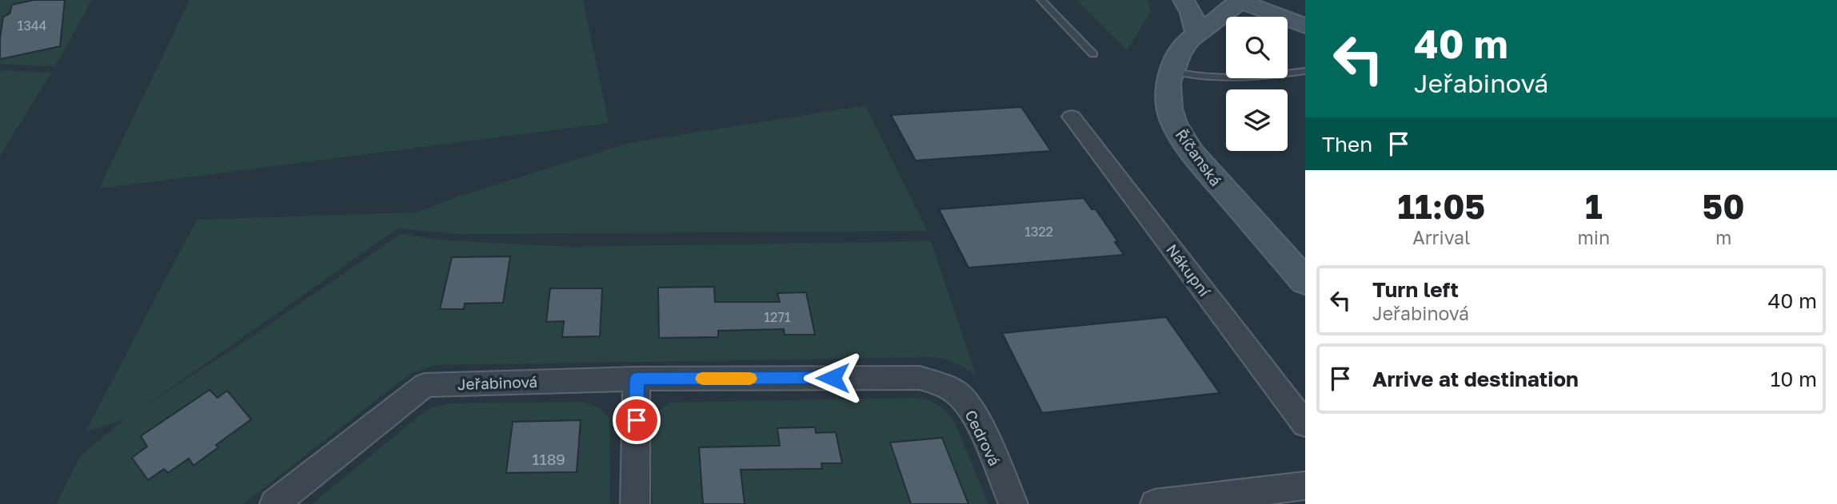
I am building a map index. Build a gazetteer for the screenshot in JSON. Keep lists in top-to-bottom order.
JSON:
{
  "streets": {
    "main road": ["Říčanská"],
    "street": ["Nákupní", "Jeřabinová", "Cedrová"]
  },
  "crossings": [
    ["Jeřabinová", "Cedrová"]
  ],
  "house_numbers": [
    "1344",
    "1322",
    "1271",
    "1189"
  ],
  "page": {
    "turn": ["40 m", "Jeřabinová"],
    "then": "Then",
    "eta": [
      "11:05",
      "Arrival",
      "1",
      "min",
      "50",
      "m"
    ],
    "list": [
      {
        "name": "Turn left",
        "note": "Jeřabinová",
        "value": "40 m"
      },
      {
        "name": "Arrive at destination",
        "value": "10 m"
      }
    ]
  }
}
